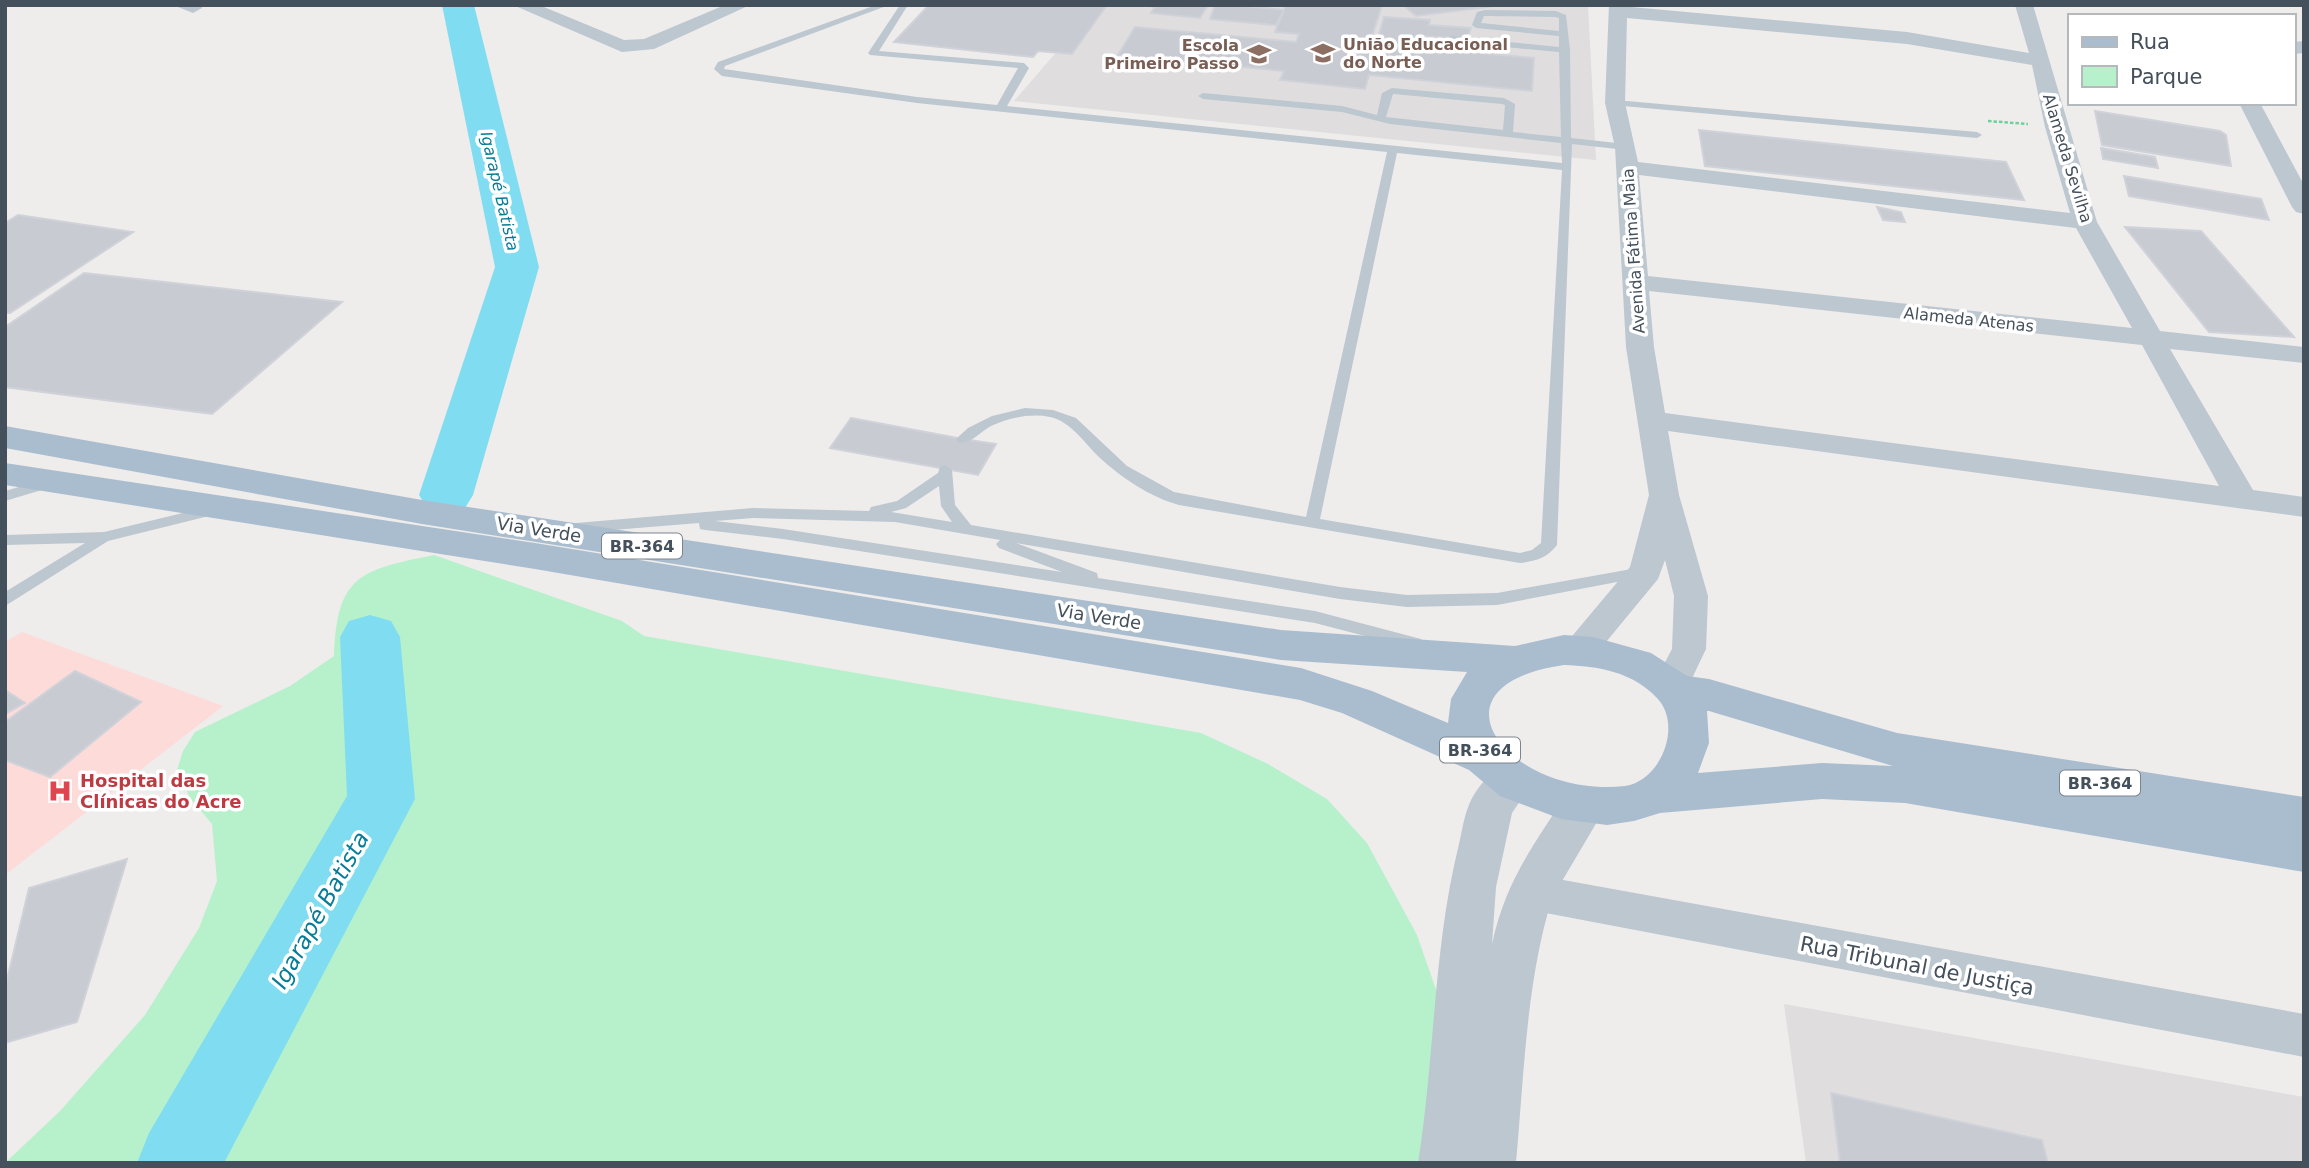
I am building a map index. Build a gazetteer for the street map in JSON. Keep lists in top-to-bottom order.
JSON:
{
  "streets": {
    "main road": ["Via Verde", "BR-364"],
    "street": [
      "Alameda Sevilha",
      "Avenida Fátima Maia",
      "Alameda Atenas",
      "Rua Tribunal de Justiça"
    ]
  },
  "crossings": [
    ["Alameda Sevilha", "Alameda Atenas"],
    ["Avenida Fátima Maia", "Alameda Atenas"],
    ["Avenida Fátima Maia", "BR-364"],
    ["Via Verde", "BR-364"]
  ],
  "water": ["Igarapé Batista"],
  "places": {
    "school or university": ["União Educacional do Norte", "Escola Primeiro Passo"],
    "hospital": ["Hospital das Clínicas do Acre"]
  },
  "legend": ["Rua", "Parque"]
}
